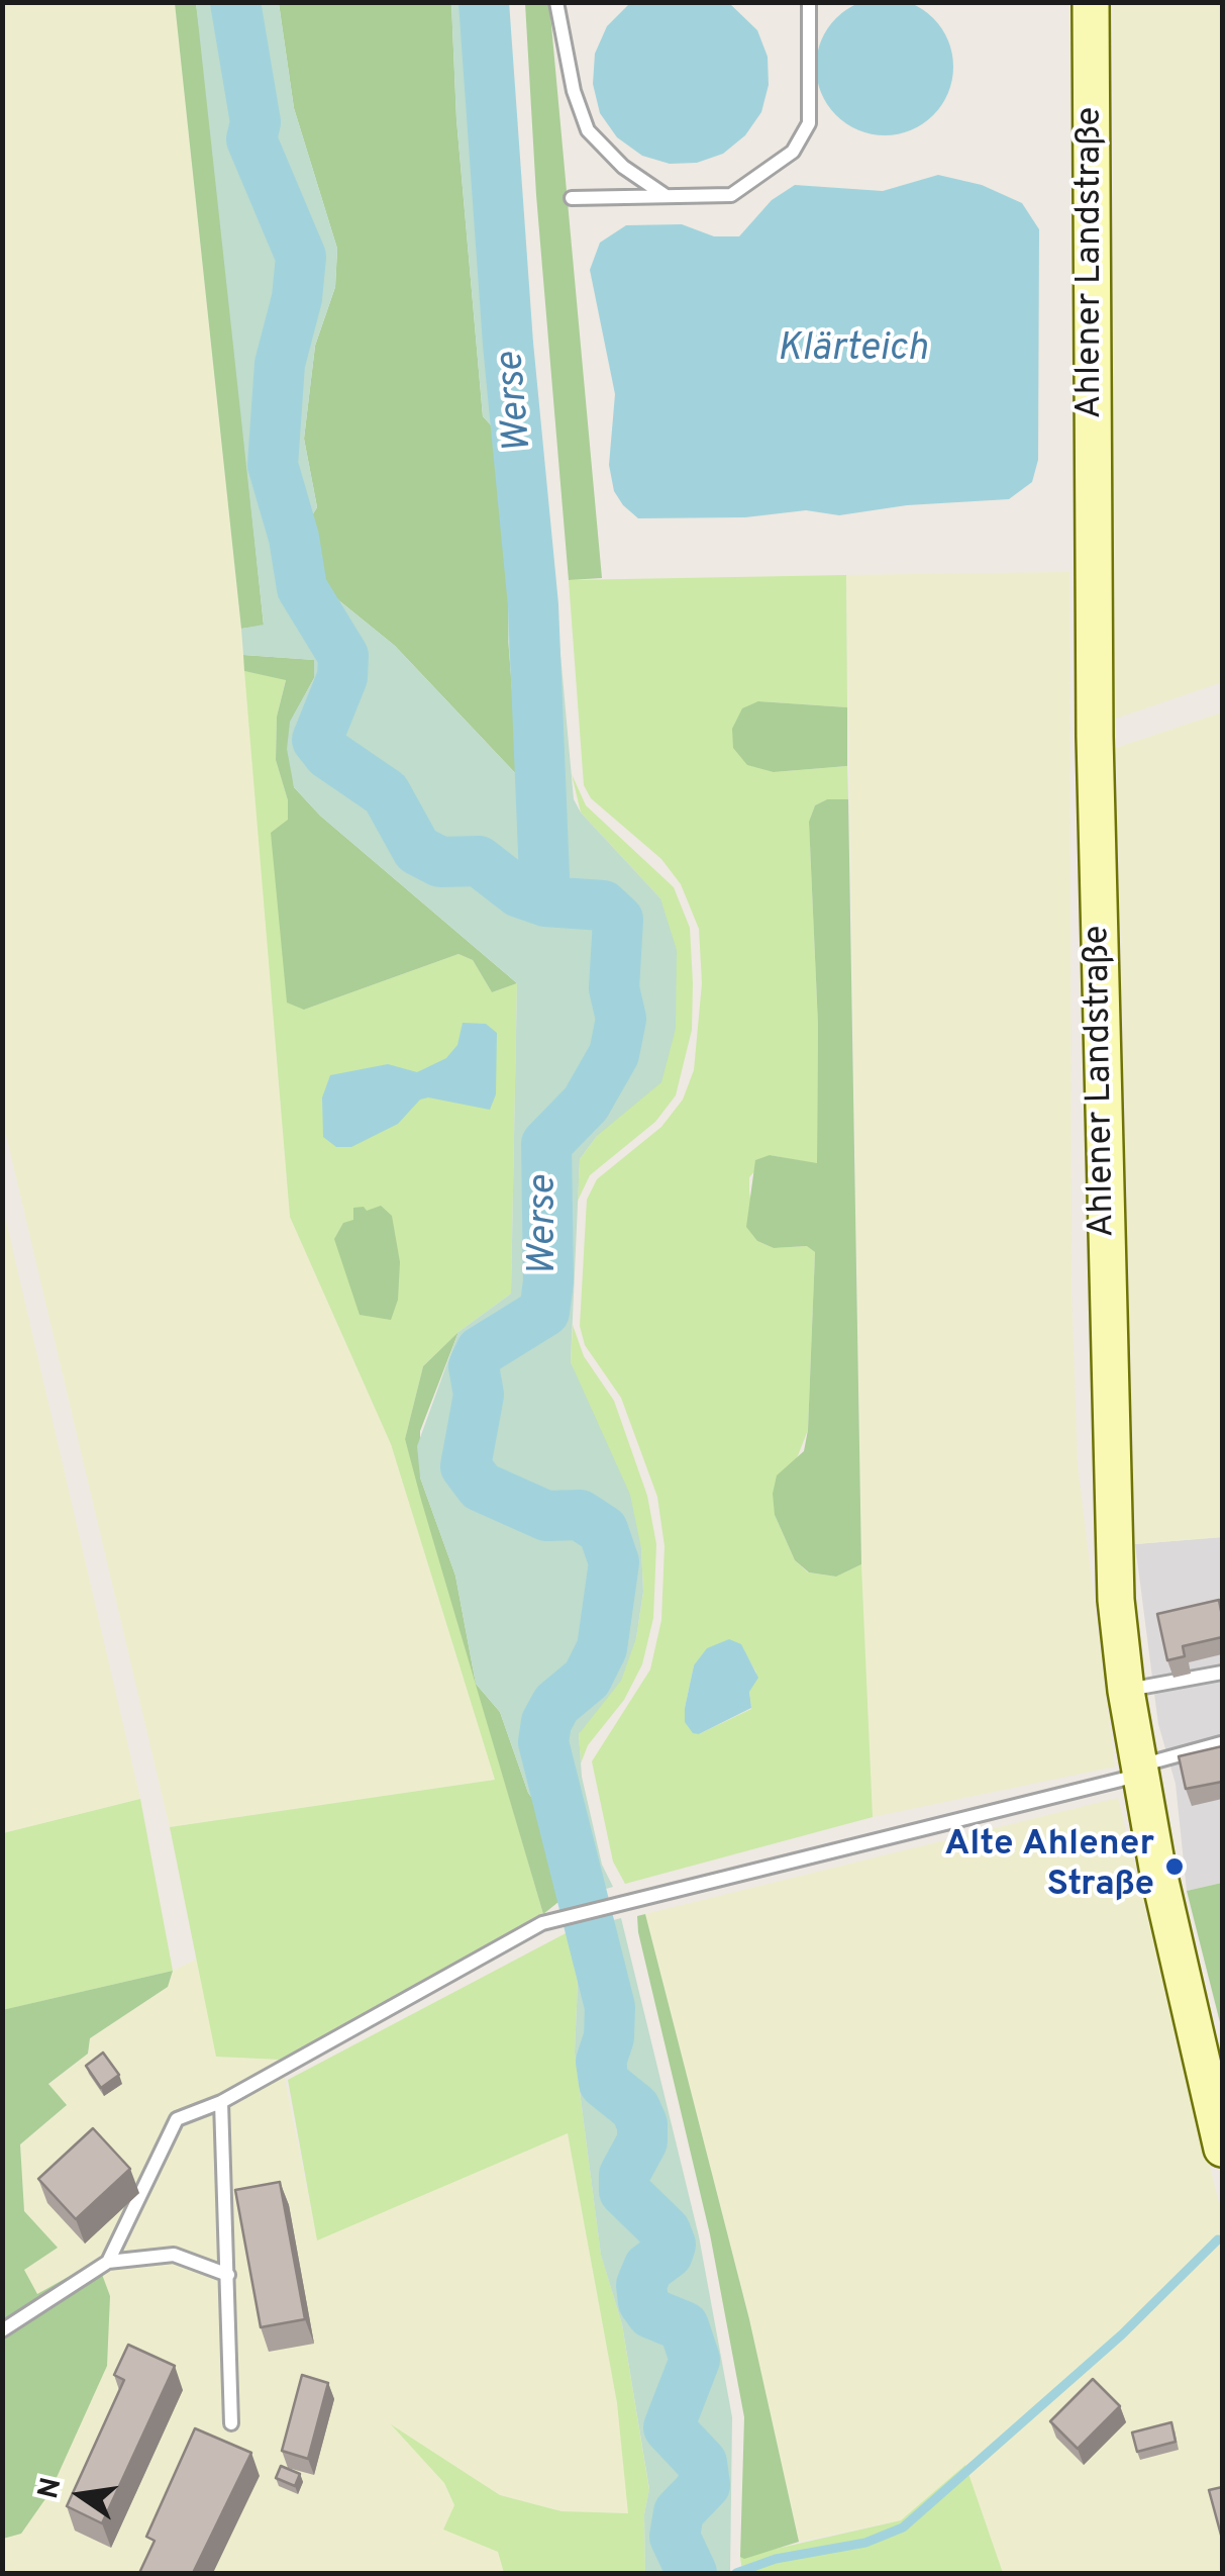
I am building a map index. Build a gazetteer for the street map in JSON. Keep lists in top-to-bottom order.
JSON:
{
  "streets": {
    "street": ["Ahlener Landstraße"]
  },
  "water": ["Klärteich", "Werse"],
  "places": ["Alte Ahlener Straße"],
  "north": "left"
}
